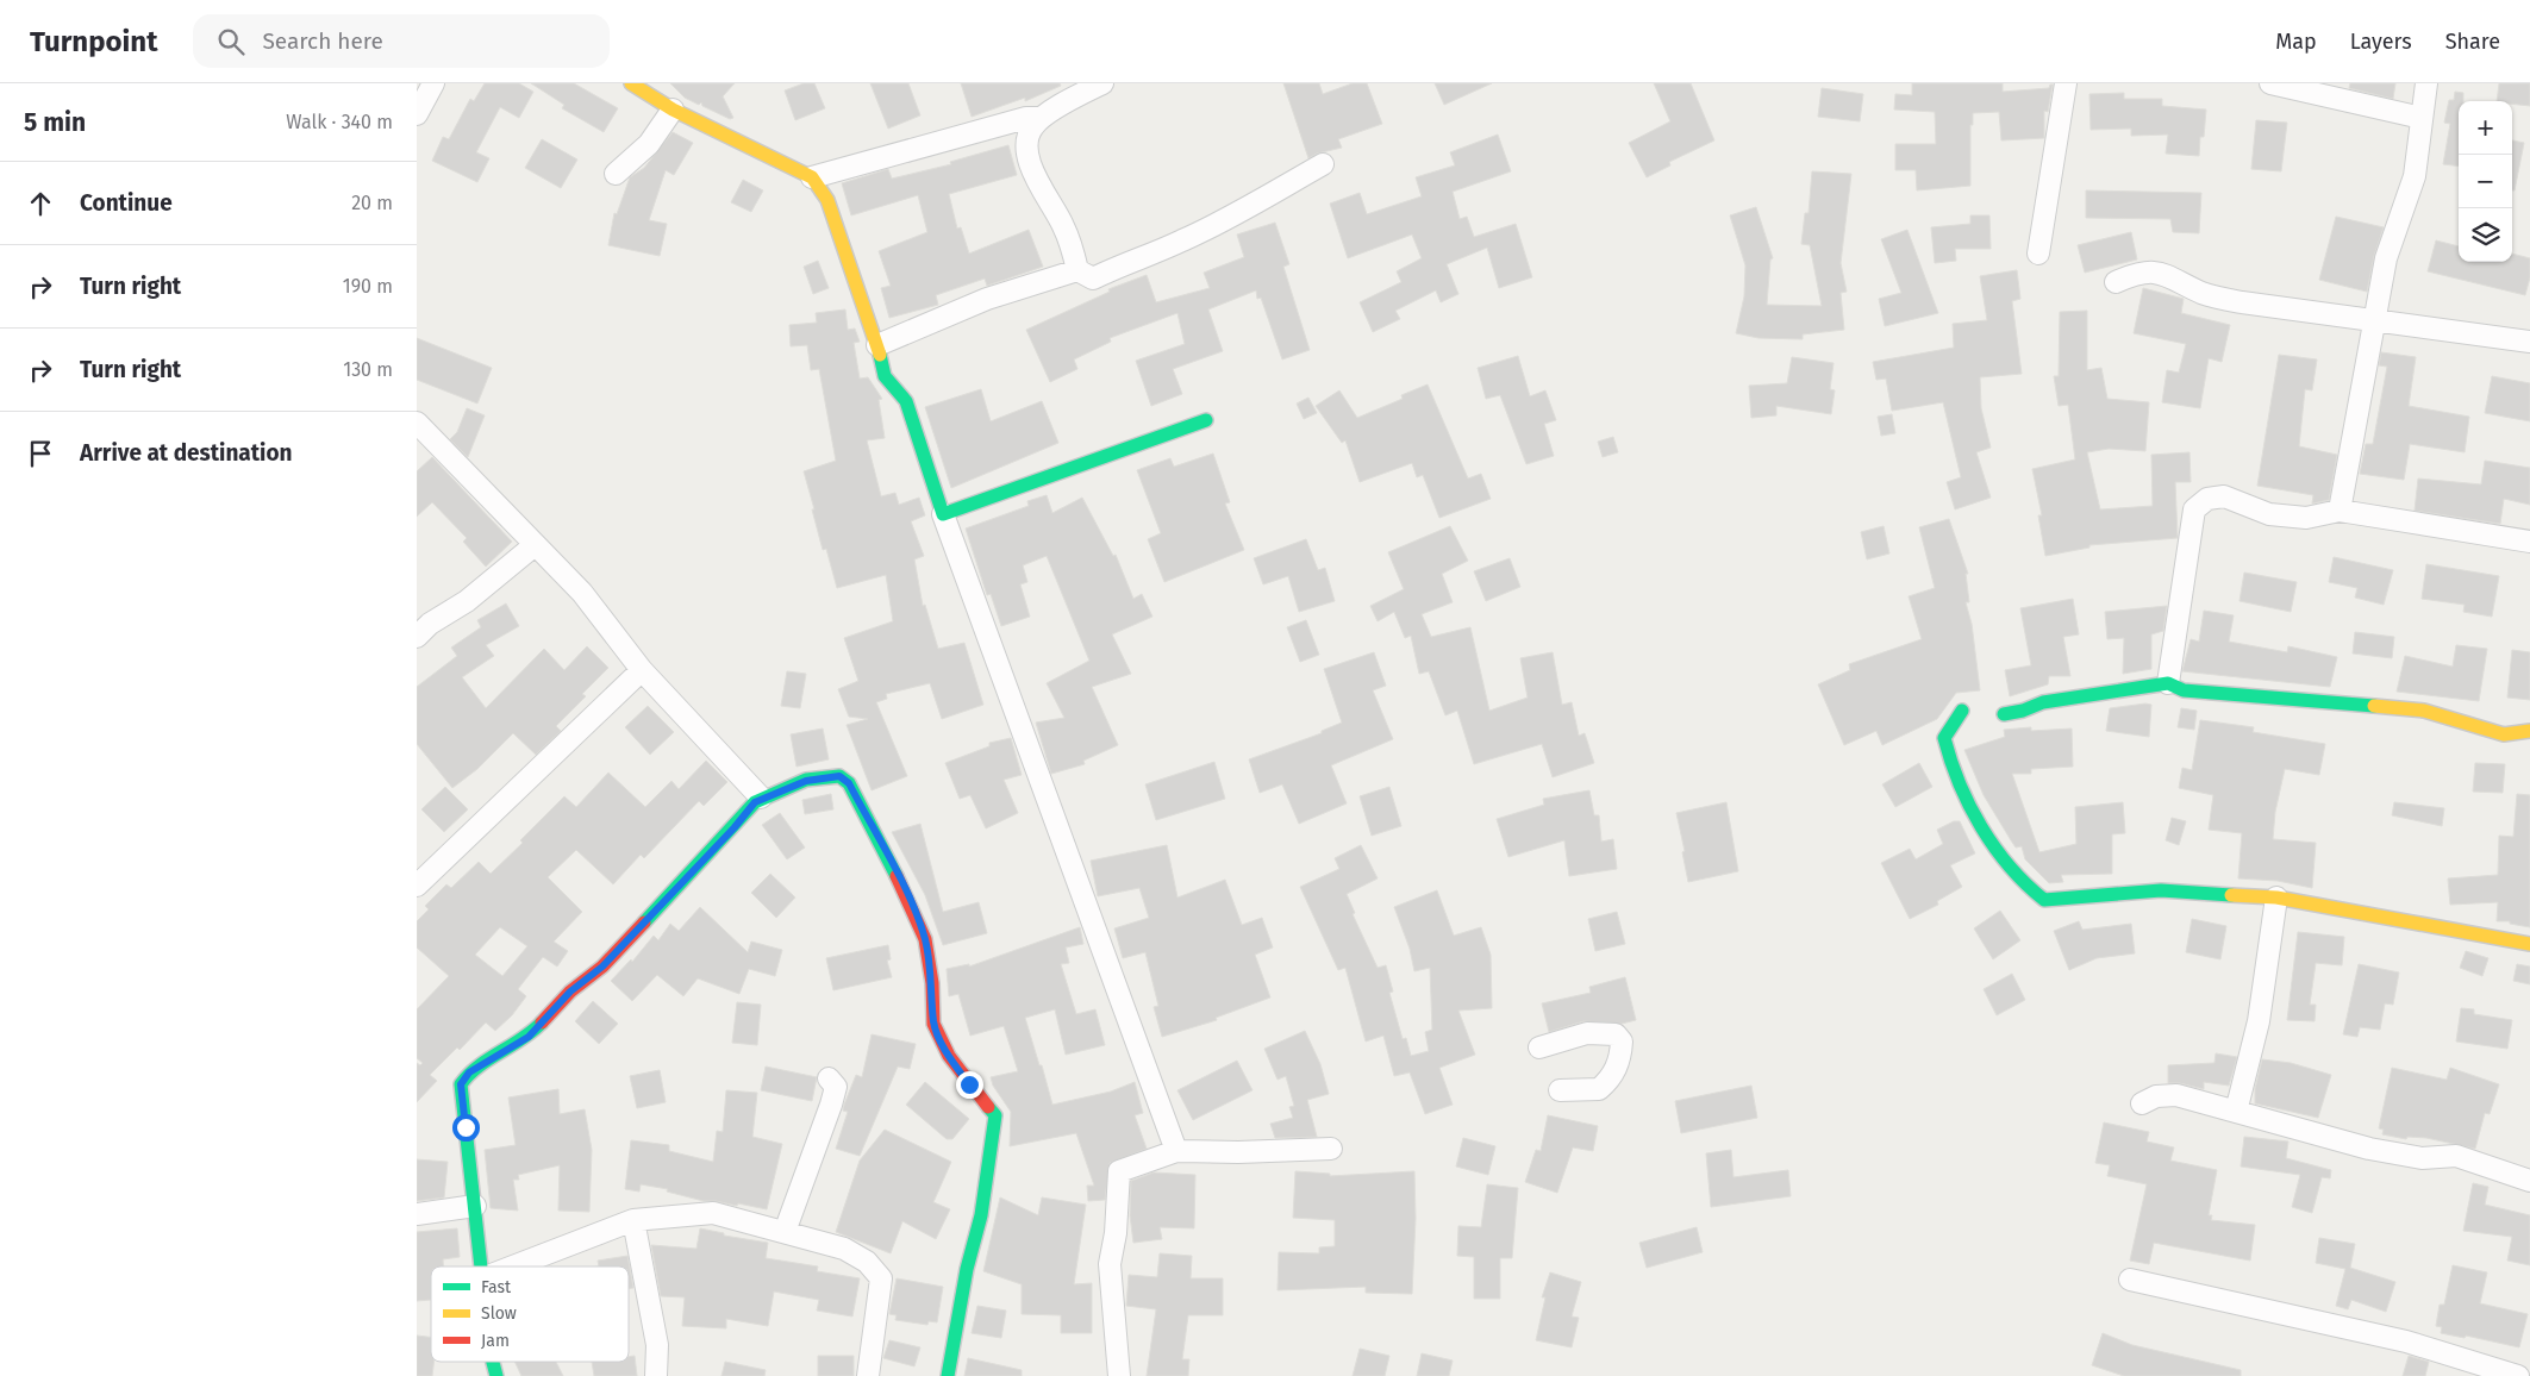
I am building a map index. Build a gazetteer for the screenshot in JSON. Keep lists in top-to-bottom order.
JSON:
{
  "legend": ["Fast", "Slow", "Jam"],
  "page": {
    "header": "Turnpoint",
    "search": "Search here",
    "nav": ["Map", "Layers", "Share"],
    "heading": ["5 min", "Walk · 340 m"],
    "map_buttons": ["+", "−"],
    "list": [
      ["Continue", "20 m"],
      ["Turn right", "190 m"],
      ["Turn right", "130 m"],
      "Arrive at destination"
    ]
  }
}
